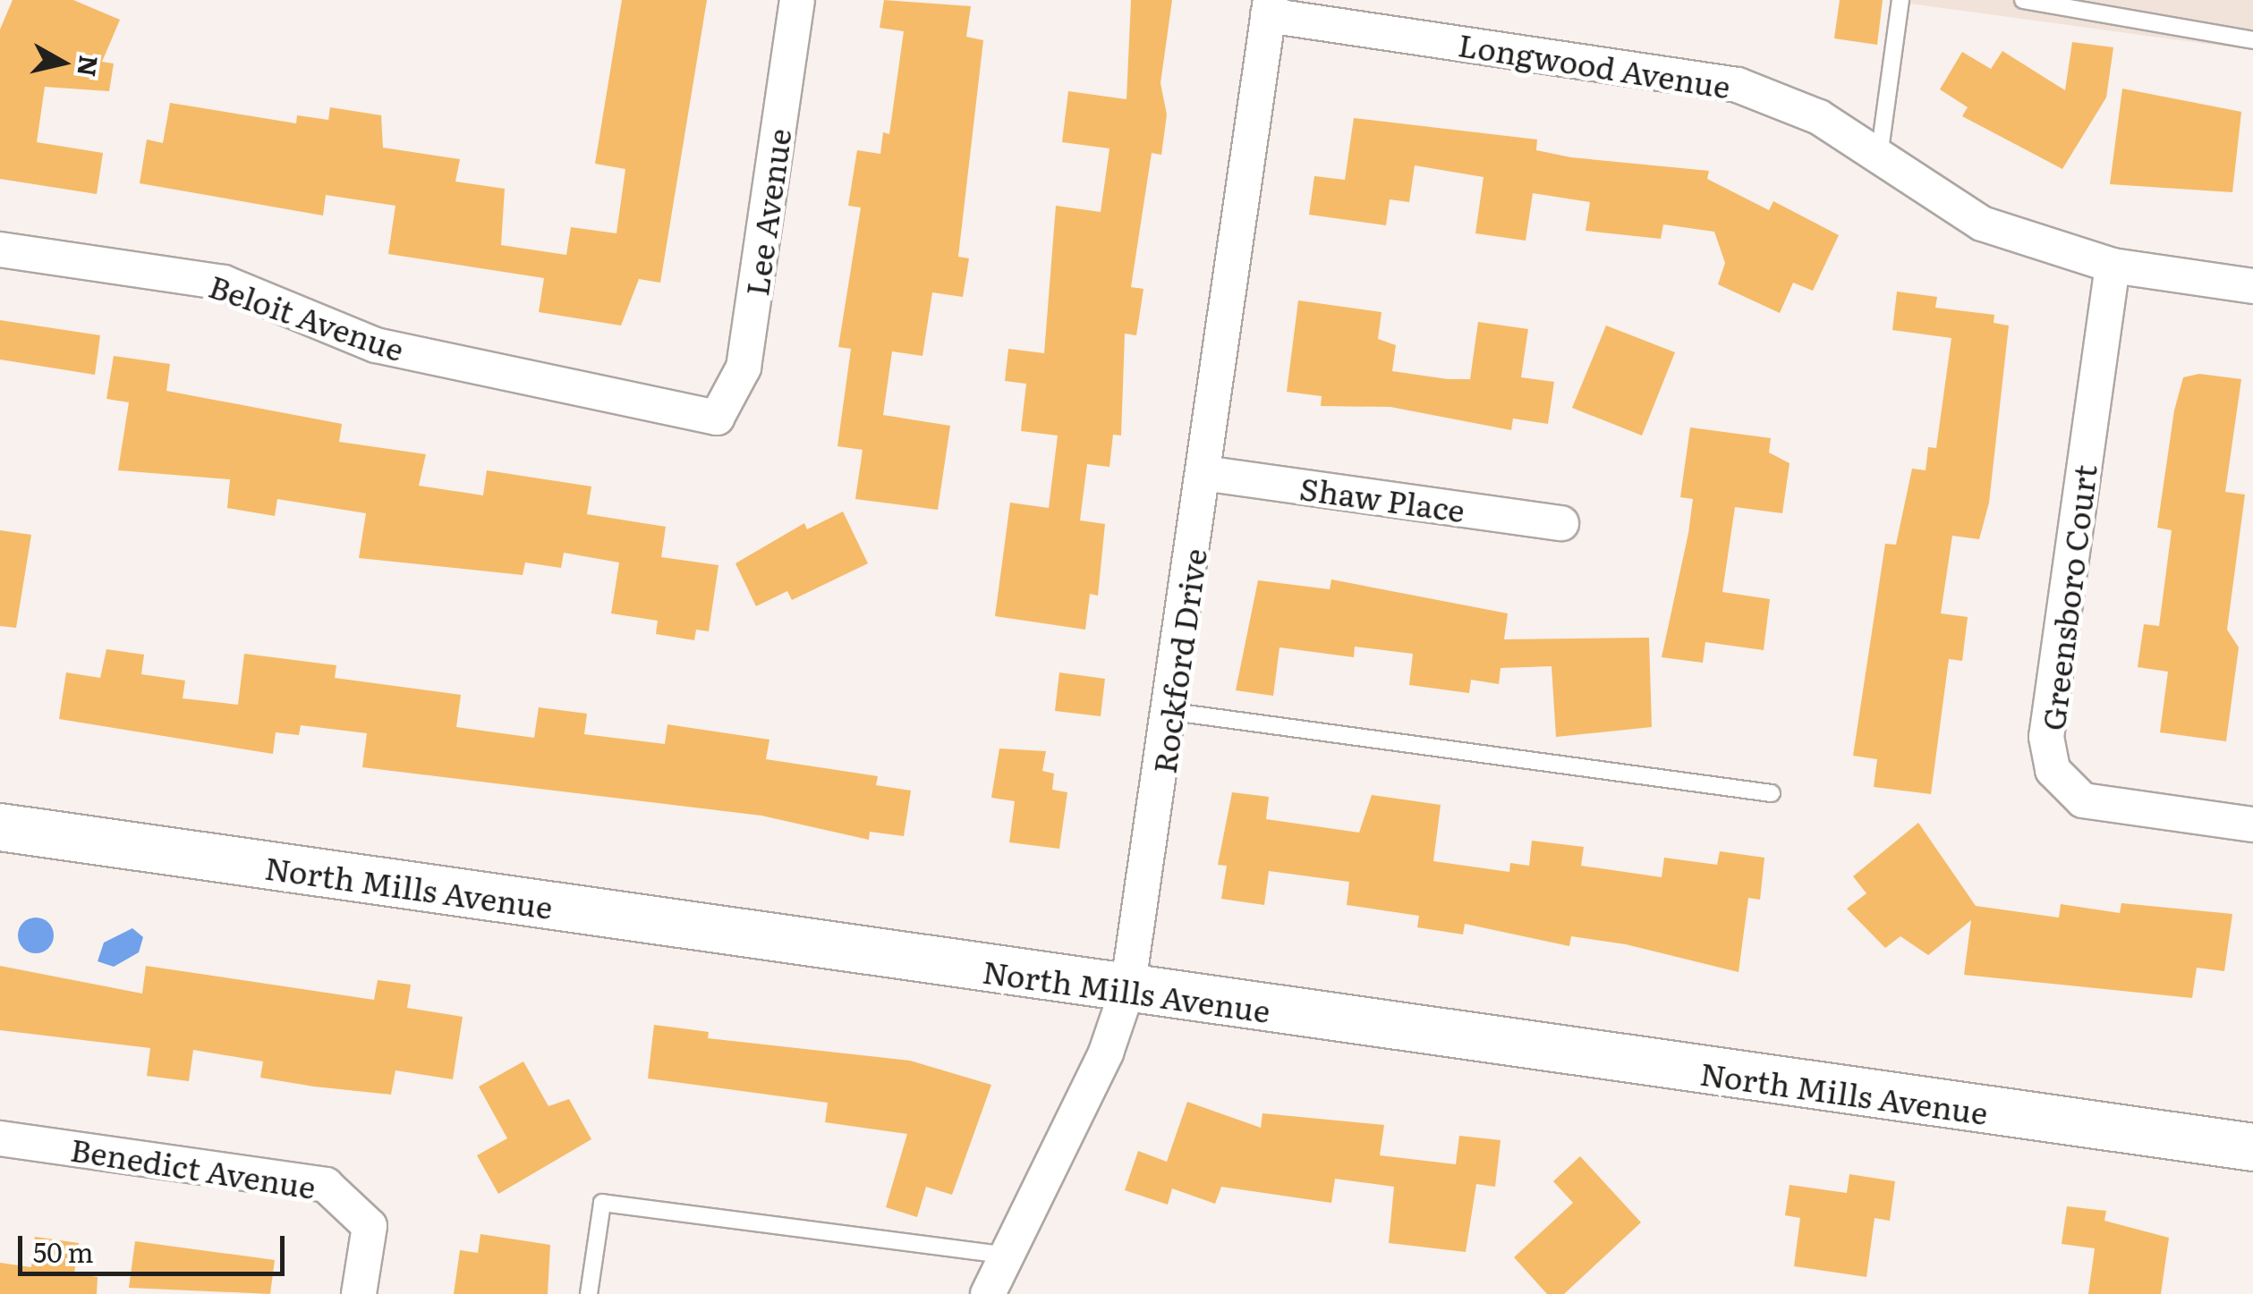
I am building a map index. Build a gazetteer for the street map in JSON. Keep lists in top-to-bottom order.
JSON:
{
  "streets": {
    "main road": ["North Mills Avenue"],
    "street": [
      "Longwood Avenue",
      "Lee Avenue",
      "Beloit Avenue",
      "Shaw Place",
      "Greensboro Court",
      "Rockford Drive",
      "Benedict Avenue"
    ]
  },
  "crossings": [
    ["Longwood Avenue", "Greensboro Court"],
    ["Longwood Avenue", "Rockford Drive"],
    ["Lee Avenue", "Beloit Avenue"],
    ["Shaw Place", "Rockford Drive"],
    ["Rockford Drive", "North Mills Avenue"]
  ],
  "scale_bar": "50 m",
  "north": "right"
}
